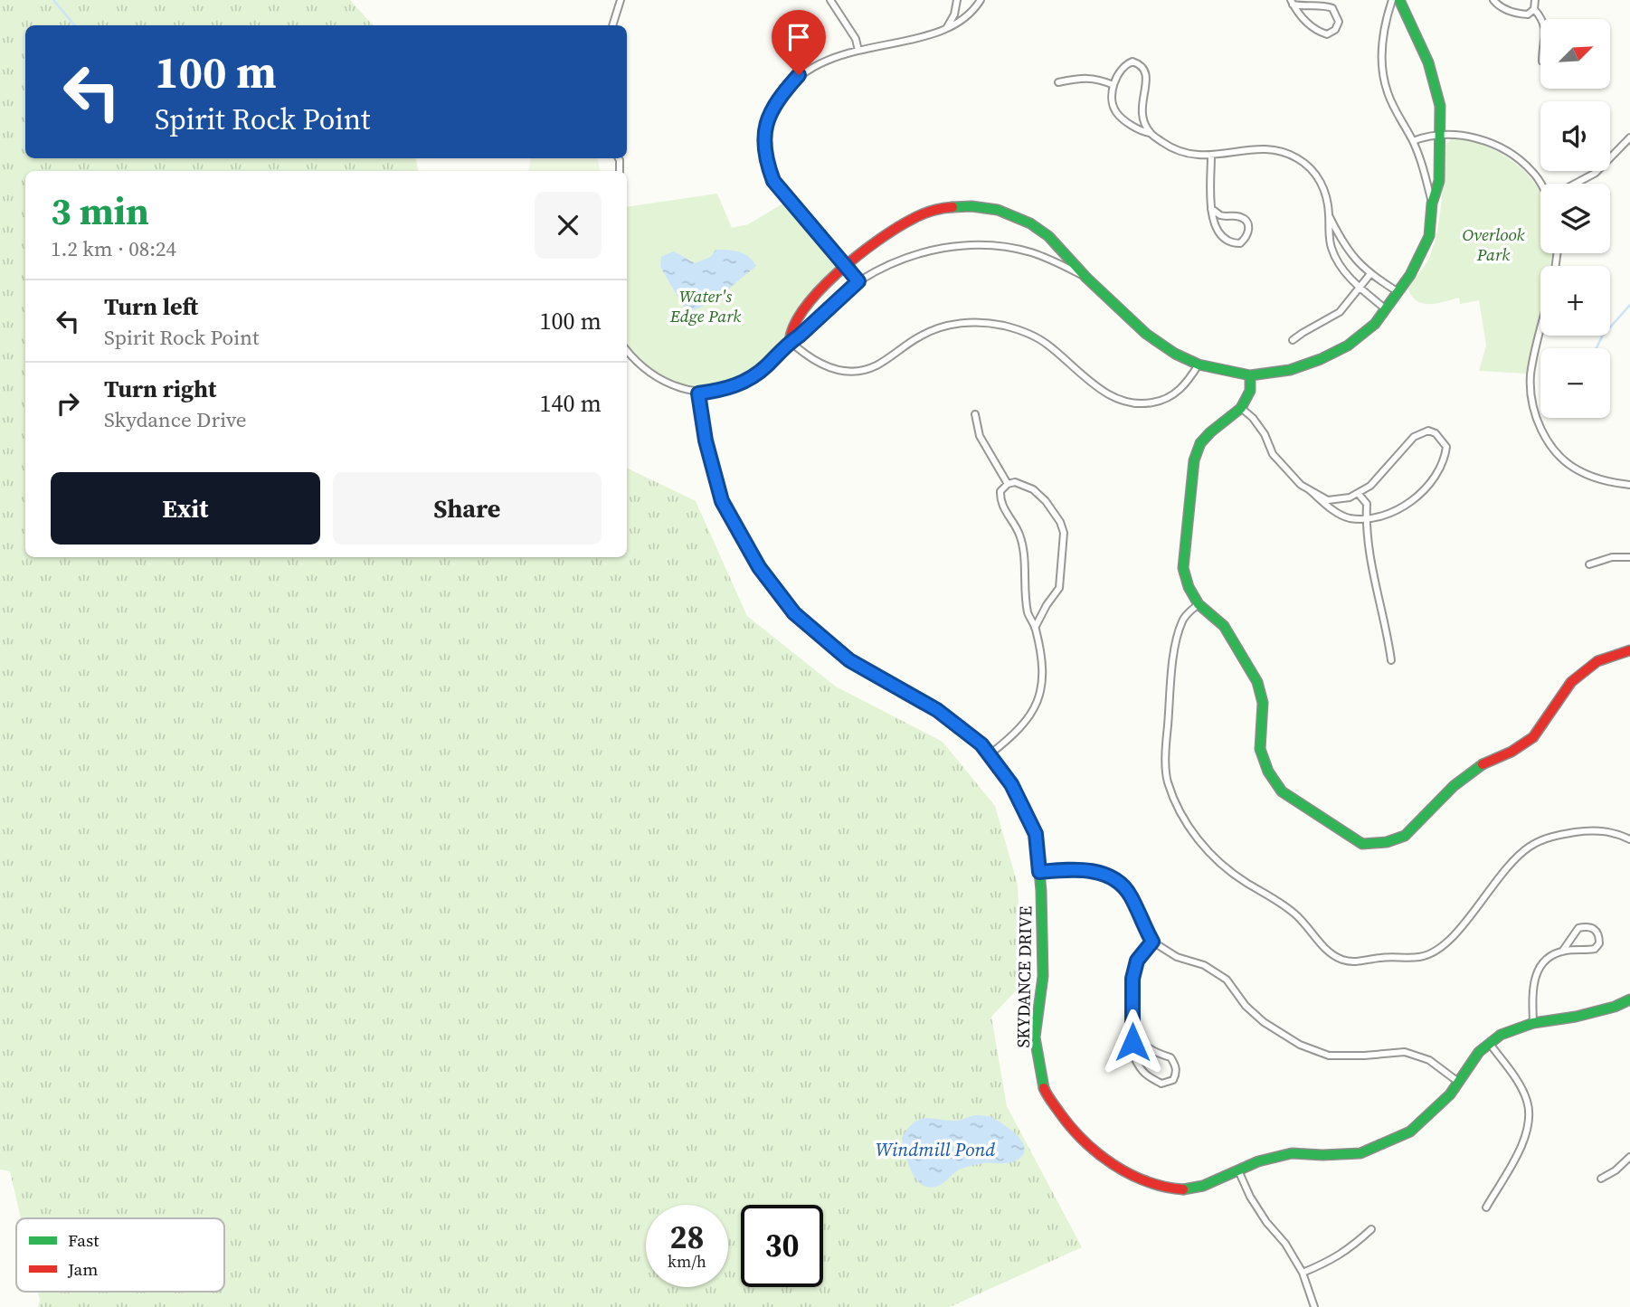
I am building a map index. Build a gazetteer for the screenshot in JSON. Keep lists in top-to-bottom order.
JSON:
{
  "streets": {
    "street": ["SKYDANCE DRIVE"]
  },
  "water": ["Windmill Pond"],
  "parks": ["Overlook Park", "Water's Edge Park"],
  "legend": ["Fast", "Jam"],
  "north": "top right",
  "page": {
    "map_buttons": ["+", "−"],
    "turn": ["100 m", "Spirit Rock Point"],
    "heading": ["3 min", "1.2 km · 08:24"],
    "list": [
      {
        "name": "Turn left",
        "note": "Spirit Rock Point",
        "value": "100 m"
      },
      {
        "name": "Turn right",
        "note": "Skydance Drive",
        "value": "140 m"
      }
    ],
    "buttons": ["Exit", "Share"],
    "speed": "28 km/h",
    "limit": "30"
  }
}
